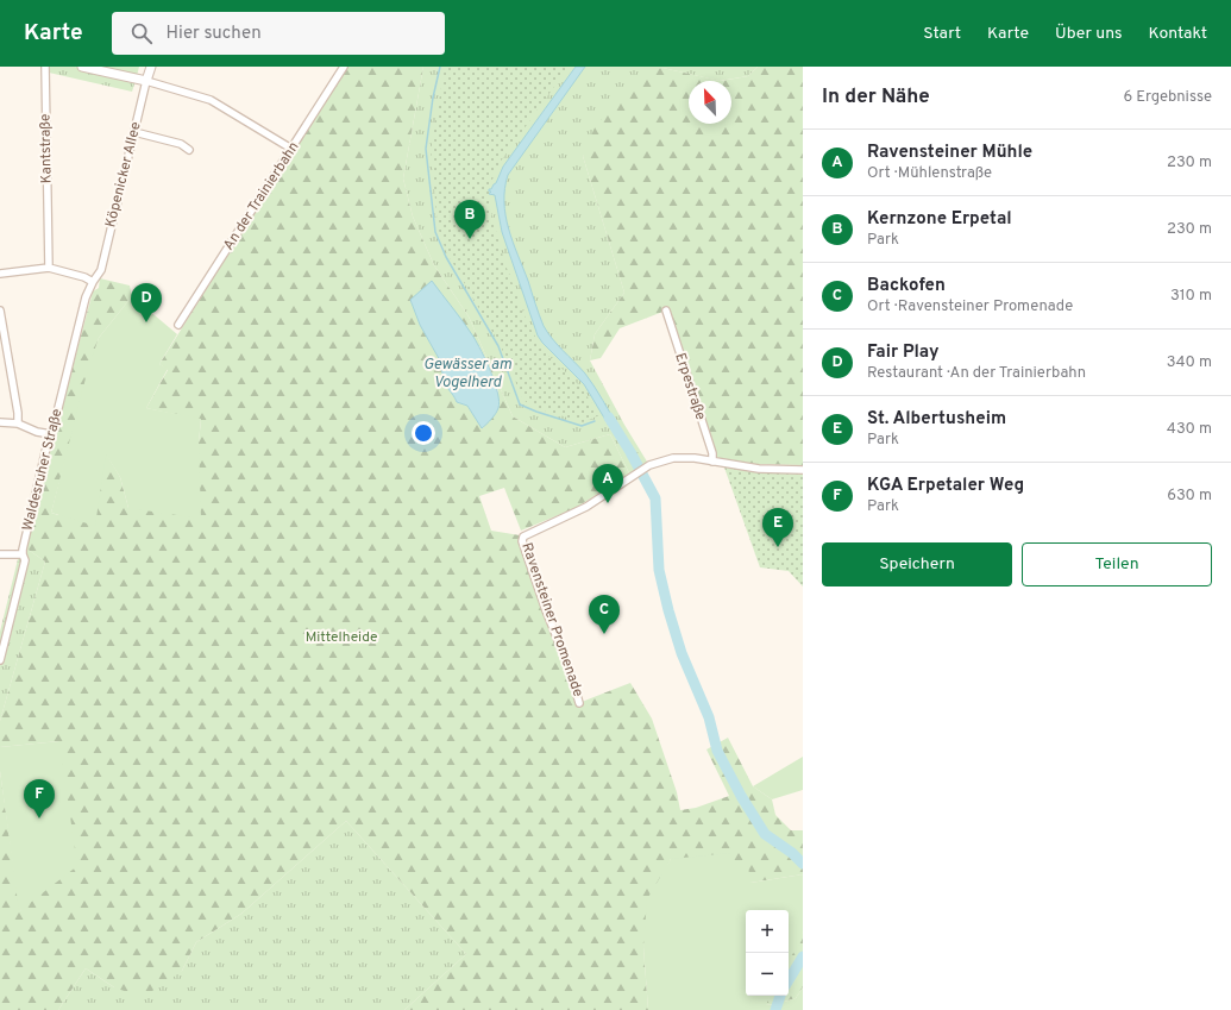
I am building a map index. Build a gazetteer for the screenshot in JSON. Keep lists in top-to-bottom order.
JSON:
{
  "streets": {
    "street": [
      "Kantstraße",
      "Köpenicker Allee",
      "An der Trainierbahn",
      "Erpestraße",
      "Waldesruher Straße",
      "Ravensteiner Promenade"
    ]
  },
  "crossings": [
    ["Köpenicker Allee", "Waldesruher Straße"],
    ["Erpestraße", "Ravensteiner Promenade"]
  ],
  "water": ["Gewässer am Vogelherd"],
  "parks": ["Mittelheide"],
  "north": "top left",
  "page": {
    "header": "Karte",
    "search": "Hier suchen",
    "nav": [
      "Start",
      "Karte",
      "Über uns",
      "Kontakt"
    ],
    "heading": ["In der Nähe", "6 Ergebnisse"],
    "list": [
      {
        "mark": "A",
        "name": "Ravensteiner Mühle",
        "note": "Ort · Mühlenstraße",
        "value": "230 m"
      },
      {
        "mark": "B",
        "name": "Kernzone Erpetal",
        "note": "Park",
        "value": "230 m"
      },
      {
        "mark": "C",
        "name": "Backofen",
        "note": "Ort · Ravensteiner Promenade",
        "value": "310 m"
      },
      {
        "mark": "D",
        "name": "Fair Play",
        "note": "Restaurant · An der Trainierbahn",
        "value": "340 m"
      },
      {
        "mark": "E",
        "name": "St. Albertusheim",
        "note": "Park",
        "value": "430 m"
      },
      {
        "mark": "F",
        "name": "KGA Erpetaler Weg",
        "note": "Park",
        "value": "630 m"
      }
    ],
    "pins": [
      "B",
      "D",
      "A",
      "E",
      "C",
      "F"
    ],
    "buttons": ["Speichern", "Teilen"],
    "map_buttons": ["+", "−"]
  }
}
